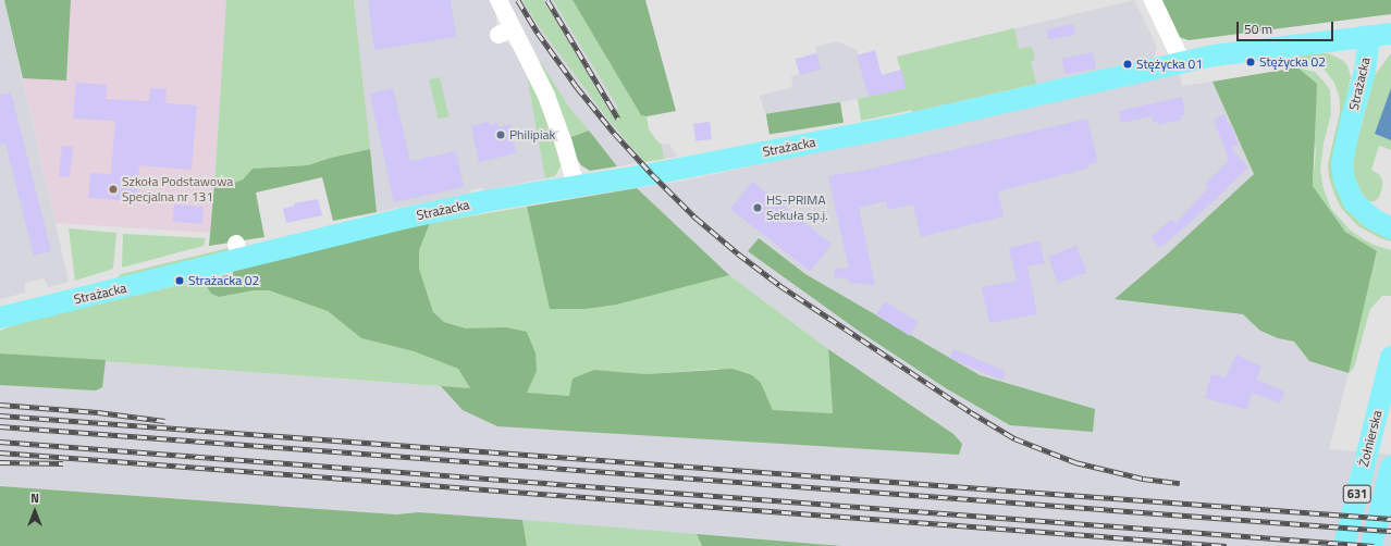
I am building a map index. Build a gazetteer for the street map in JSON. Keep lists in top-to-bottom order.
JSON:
{
  "streets": {
    "main road": ["Strażacka", "Żołnierska", "631"]
  },
  "places": [
    "Stężycka 02",
    "Stężycka 01",
    "Philipiak",
    "Szkoła Podstawowa Specjalna nr 131",
    "HS-PRIMA Sekuła sp.j.",
    "Strażacka 02"
  ],
  "scale_bar": "50 m",
  "north": "top"
}
